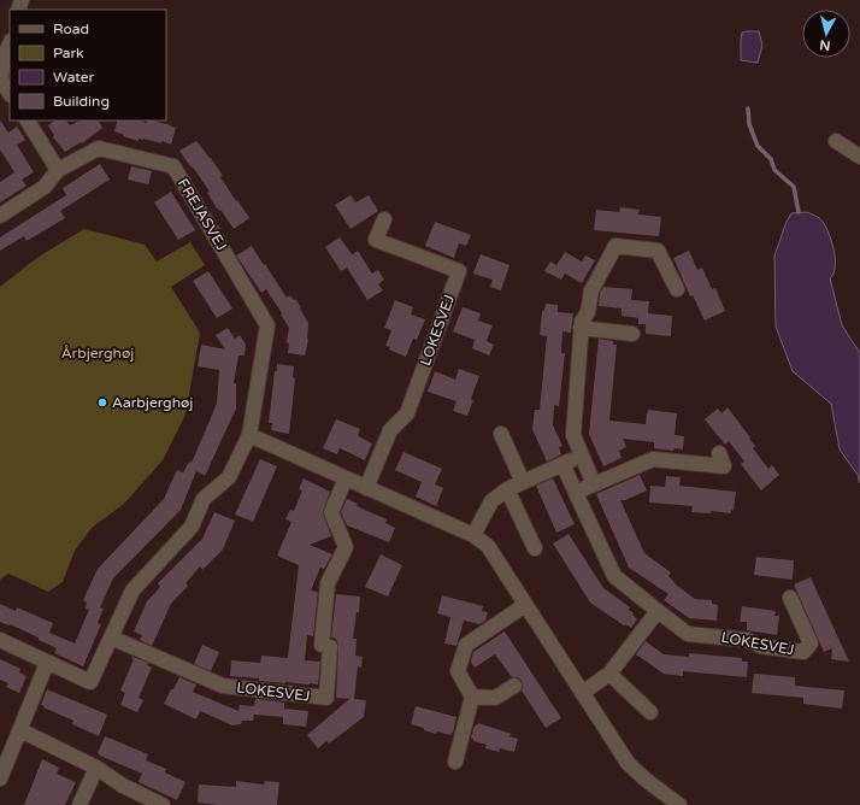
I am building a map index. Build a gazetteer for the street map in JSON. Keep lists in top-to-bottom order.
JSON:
{
  "streets": {
    "street": ["FREJASVEJ", "LOKESVEJ"]
  },
  "parks": ["Årbjerghøj"],
  "places": ["Aarbjerghøj"],
  "legend": [
    "Road",
    "Park",
    "Water",
    "Building"
  ],
  "north": "bottom"
}
